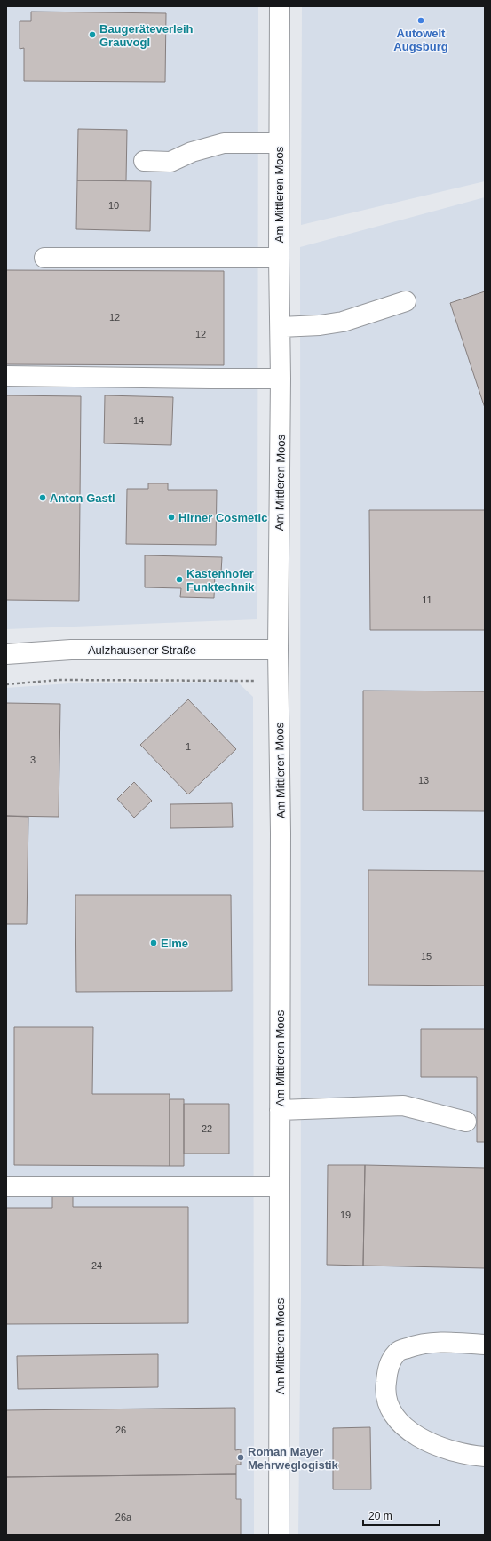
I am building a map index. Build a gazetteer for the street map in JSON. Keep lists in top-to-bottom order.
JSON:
{
  "streets": {
    "street": ["Am Mittleren Moos", "Aulzhausener Straße"]
  },
  "crossings": [
    ["Am Mittleren Moos", "Aulzhausener Straße"]
  ],
  "places": [
    "Autowelt Augsburg",
    "Baugeräteverleih Grauvogl",
    "Anton Gastl",
    "Hirner Cosmetic",
    "Kastenhofer Funktechnik",
    "Elme",
    "Roman Mayer Mehrweglogistik"
  ],
  "house_numbers": [
    "10",
    "12",
    "12",
    "14",
    "11",
    "1",
    "3",
    "13",
    "15",
    "22",
    "19",
    "24",
    "26",
    "26a"
  ],
  "scale_bar": "20 m"
}
